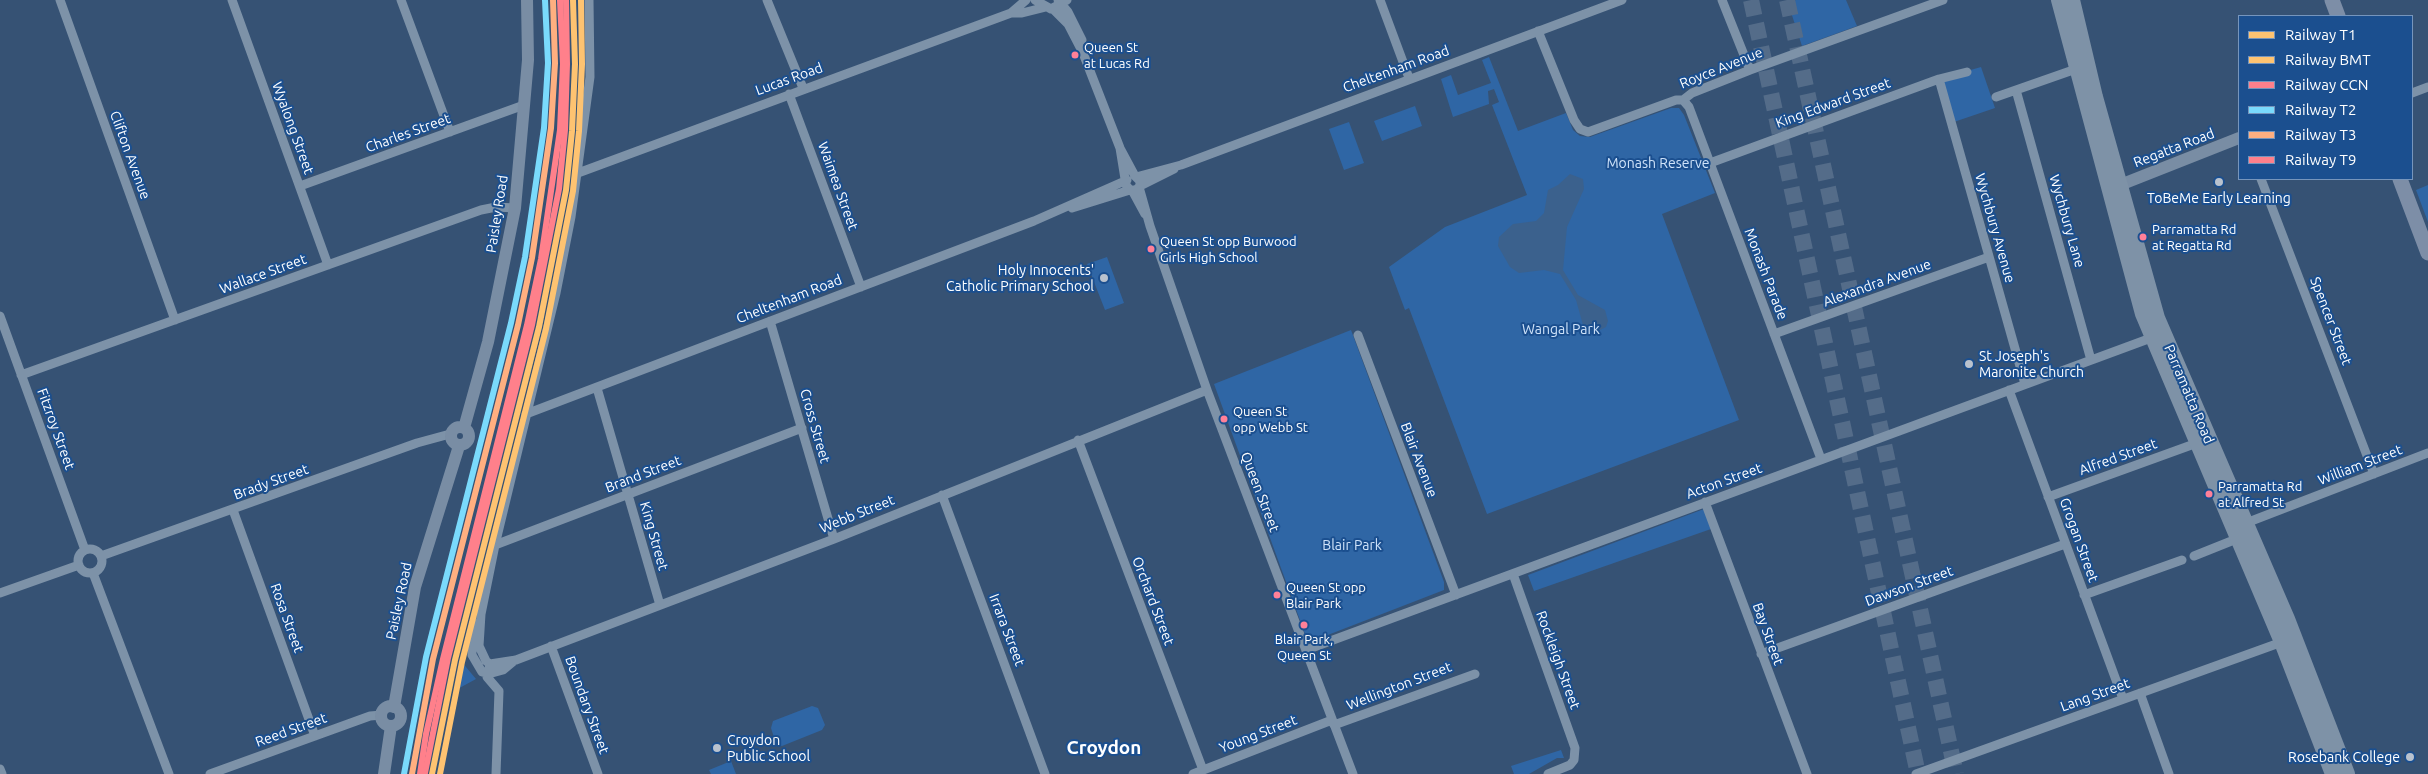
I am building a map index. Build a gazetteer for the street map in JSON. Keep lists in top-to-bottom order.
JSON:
{
  "streets": {
    "highway": ["Parramatta Road"],
    "main road": ["Regatta Road", "Paisley Road"],
    "street": [
      "Royce Avenue",
      "Cheltenham Road",
      "Lucas Road",
      "King Edward Street",
      "Wyalong Street",
      "Charles Street",
      "Clifton Avenue",
      "Waimea Street",
      "Wychbury Lane",
      "Wychbury Avenue",
      "Wallace Street",
      "Monash Parade",
      "Alexandra Avenue",
      "Spencer Street",
      "Cross Street",
      "Fitzroy Street",
      "Alfred Street",
      "Blair Avenue",
      "William Street",
      "Brand Street",
      "Acton Street",
      "Brady Street",
      "Queen Street",
      "Webb Street",
      "King Street",
      "Grogan Street",
      "Dawson Street",
      "Orchard Street",
      "Rosa Street",
      "Irrara Street",
      "Bay Street",
      "Rockleigh Street",
      "Wellington Street",
      "Lang Street",
      "Boundary Street",
      "Reed Street",
      "Young Street"
    ]
  },
  "crossings": [
    ["Royce Avenue", "Cheltenham Road"],
    ["Royce Avenue", "Monash Parade"],
    ["Cheltenham Road", "Waimea Street"],
    ["Cheltenham Road", "Cross Street"],
    ["Cheltenham Road", "Queen Street"],
    ["Cheltenham Road", "King Street"],
    ["Lucas Road", "Waimea Street"],
    ["Lucas Road", "Queen Street"],
    ["King Edward Street", "Wychbury Avenue"],
    ["King Edward Street", "Monash Parade"],
    ["Wyalong Street", "Charles Street"],
    ["Wyalong Street", "Wallace Street"],
    ["Charles Street", "Paisley Road"],
    ["Regatta Road", "Parramatta Road"],
    ["Clifton Avenue", "Wallace Street"],
    ["Paisley Road", "Wallace Street"],
    ["Paisley Road", "Brady Street"],
    ["Paisley Road", "Reed Street"],
    ["Wychbury Lane", "Acton Street"],
    ["Wychbury Avenue", "Alexandra Avenue"],
    ["Wychbury Avenue", "Acton Street"],
    ["Wallace Street", "Fitzroy Street"],
    ["Monash Parade", "Alexandra Avenue"],
    ["Monash Parade", "Acton Street"],
    ["Spencer Street", "William Street"],
    ["Parramatta Road", "Alfred Street"],
    ["Parramatta Road", "William Street"],
    ["Parramatta Road", "Acton Street"],
    ["Parramatta Road", "Lang Street"],
    ["Cross Street", "Brand Street"],
    ["Cross Street", "Webb Street"],
    ["Fitzroy Street", "Brady Street"],
    ["Alfred Street", "Grogan Street"],
    ["Blair Avenue", "Acton Street"],
    ["Brand Street", "King Street"],
    ["Acton Street", "Queen Street"],
    ["Acton Street", "Grogan Street"],
    ["Acton Street", "Bay Street"],
    ["Acton Street", "Rockleigh Street"],
    ["Brady Street", "Rosa Street"],
    ["Queen Street", "Webb Street"],
    ["Queen Street", "Wellington Street"],
    ["Queen Street", "Young Street"],
    ["Webb Street", "King Street"],
    ["Webb Street", "Orchard Street"],
    ["Webb Street", "Irrara Street"],
    ["Webb Street", "Boundary Street"],
    ["Grogan Street", "Dawson Street"],
    ["Grogan Street", "Lang Street"],
    ["Dawson Street", "Bay Street"],
    ["Orchard Street", "Young Street"],
    ["Rosa Street", "Reed Street"],
    ["Wellington Street", "Young Street"]
  ],
  "districts": ["Croydon"],
  "parks": ["Monash Reserve", "Wangal Park", "Blair Park"],
  "places": [
    "Queen St at Lucas Rd",
    "ToBeMe Early Learning",
    "Parramatta Rd at Regatta Rd",
    "Queen St opp Burwood Girls High School",
    "Holy Innocents' Catholic Primary School",
    "St Joseph's Maronite Church",
    "Queen St opp Webb St",
    "Parramatta Rd at Alfred St",
    "Queen St opp Blair Park",
    "Blair Park, Queen St",
    "Croydon Public School",
    "Rosebank College"
  ],
  "lines": [
    "rail line T1",
    "rail line BMT",
    "rail line CCN",
    "rail line T2",
    "rail line T3",
    "rail line T9"
  ],
  "legend": [
    "Railway T1",
    "Railway BMT",
    "Railway CCN",
    "Railway T2",
    "Railway T3",
    "Railway T9"
  ]
}
